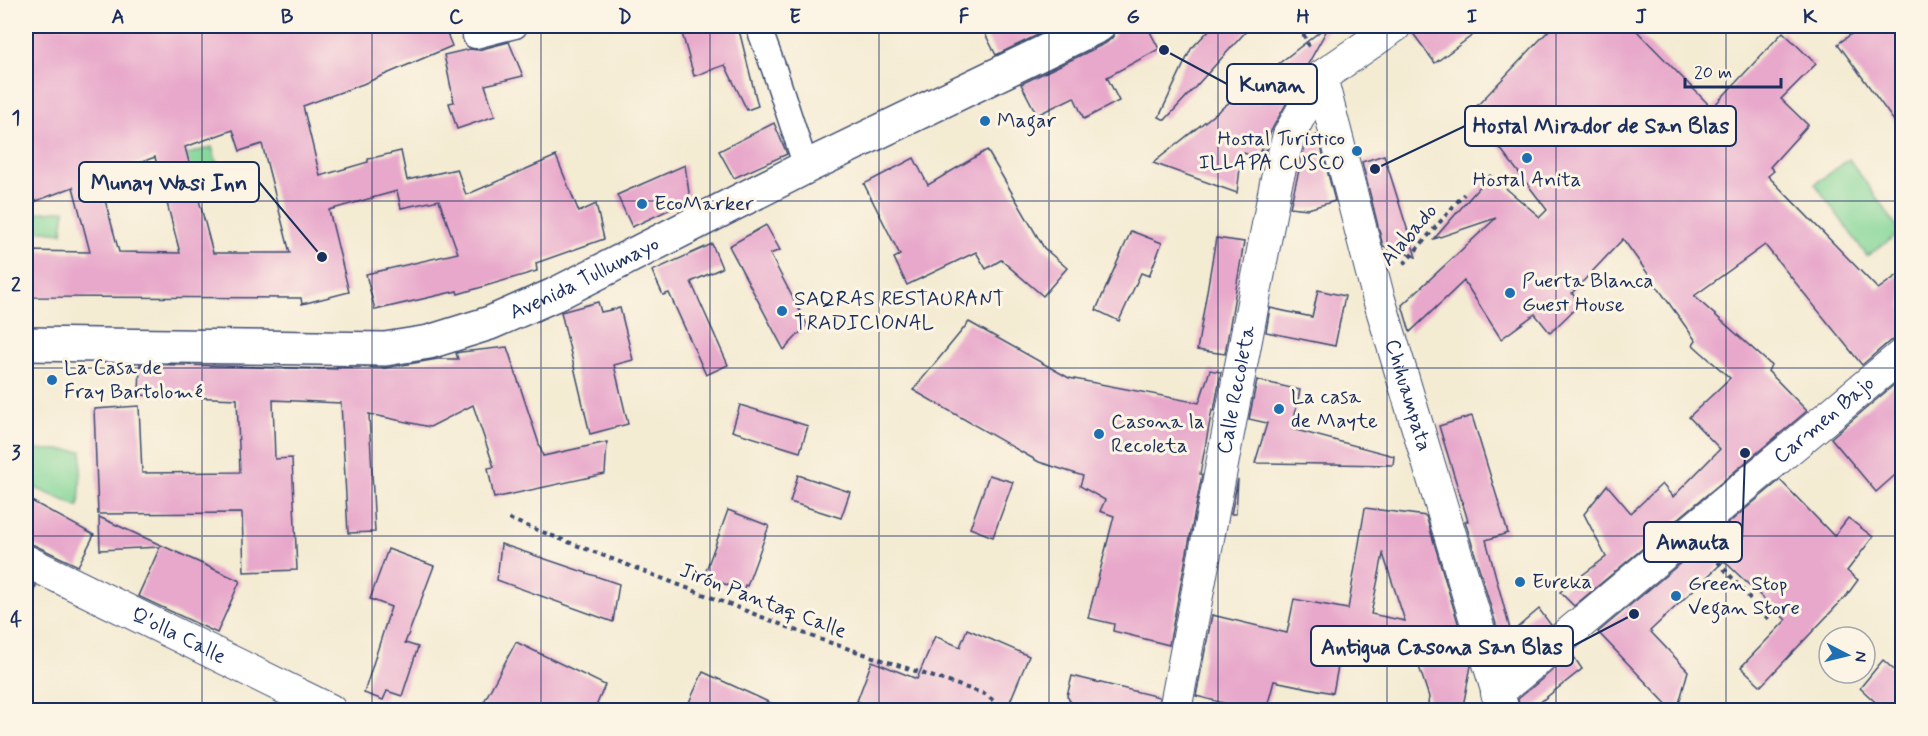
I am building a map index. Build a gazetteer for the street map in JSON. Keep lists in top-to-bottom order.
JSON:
{
  "streets": {
    "street": [
      "Avenida Tullumayo",
      "Calle Recoleta",
      "Chihuampata",
      "Carmen Bajo",
      "Q'olla Calle"
    ],
    "path": ["Alabado", "Jirón Pantaq Calle"]
  },
  "crossings": [
    ["Alabado", "Chihuampata"],
    ["Calle Recoleta", "Chihuampata"],
    ["Chihuampata", "Carmen Bajo"]
  ],
  "places": [
    "Kunan",
    "Magar",
    "Hostal Turistico ILLAPA CUSCO",
    "Hostal Anita",
    "Hostal Mirador de San Blas",
    "EcoMarker",
    "Munay Wasi Inn",
    "Puerta Blanca Guest House",
    "SAQRAS RESTAURANT TRADICIONAL",
    "La Casa de Fray Bartolomé",
    "La casa de Mayte",
    "Casona la Recoleta",
    "Amauta",
    "Eureka",
    "Green Stop Vegan Store",
    "Antigua Casona San Blas"
  ],
  "scale_bar": "20 m",
  "north": "right",
  "grid": {
    "columns": [
      "A",
      "B",
      "C",
      "D",
      "E",
      "F",
      "G",
      "H",
      "I",
      "J",
      "K"
    ],
    "rows": [
      "1",
      "2",
      "3",
      "4"
    ]
  }
}
